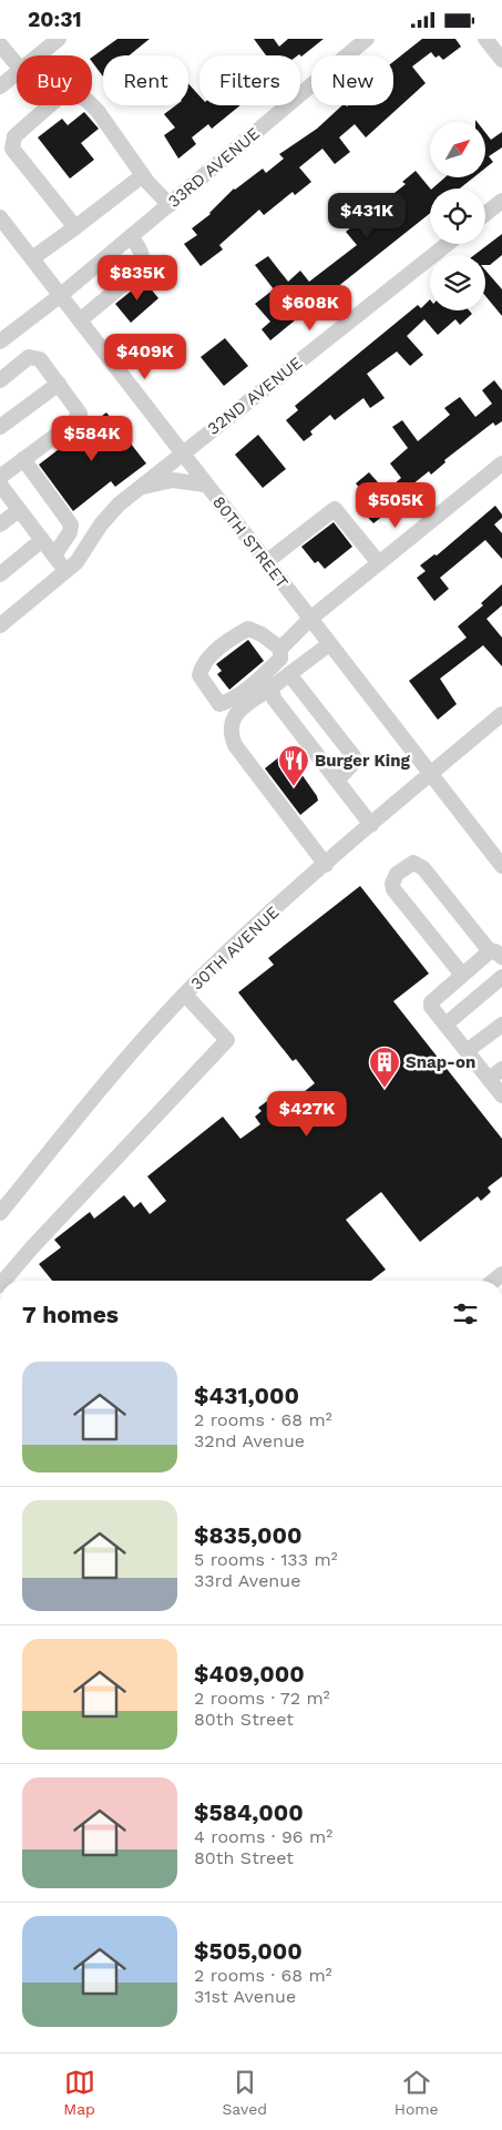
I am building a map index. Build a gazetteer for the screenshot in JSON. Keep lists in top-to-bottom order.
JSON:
{
  "streets": {
    "street": [
      "33RD AVENUE",
      "32ND AVENUE",
      "80TH STREET",
      "30TH AVENUE"
    ]
  },
  "crossings": [
    ["33RD AVENUE", "80TH STREET"],
    ["32ND AVENUE", "80TH STREET"],
    ["80TH STREET", "30TH AVENUE"]
  ],
  "places": {
    "restaurant": ["Burger King"],
    "building": ["Snap-on"]
  },
  "north": "top right",
  "page": {
    "status": "20:31",
    "chip": [
      "Buy",
      "Rent",
      "Filters",
      "New"
    ],
    "price": [
      "$431K",
      "$835K",
      "$608K",
      "$409K",
      "$584K",
      "$505K",
      "$427K"
    ],
    "heading": "7 homes",
    "list": [
      {
        "name": "$431,000",
        "note": "2 rooms · 68 m² · 32nd Avenue"
      },
      {
        "name": "$835,000",
        "note": "5 rooms · 133 m² · 33rd Avenue"
      },
      {
        "name": "$409,000",
        "note": "2 rooms · 72 m² · 80th Street"
      },
      {
        "name": "$584,000",
        "note": "4 rooms · 96 m² · 80th Street"
      },
      {
        "name": "$505,000",
        "note": "2 rooms · 68 m² · 31st Avenue"
      }
    ],
    "tabs": ["Map", "Saved", "Home"]
  }
}
